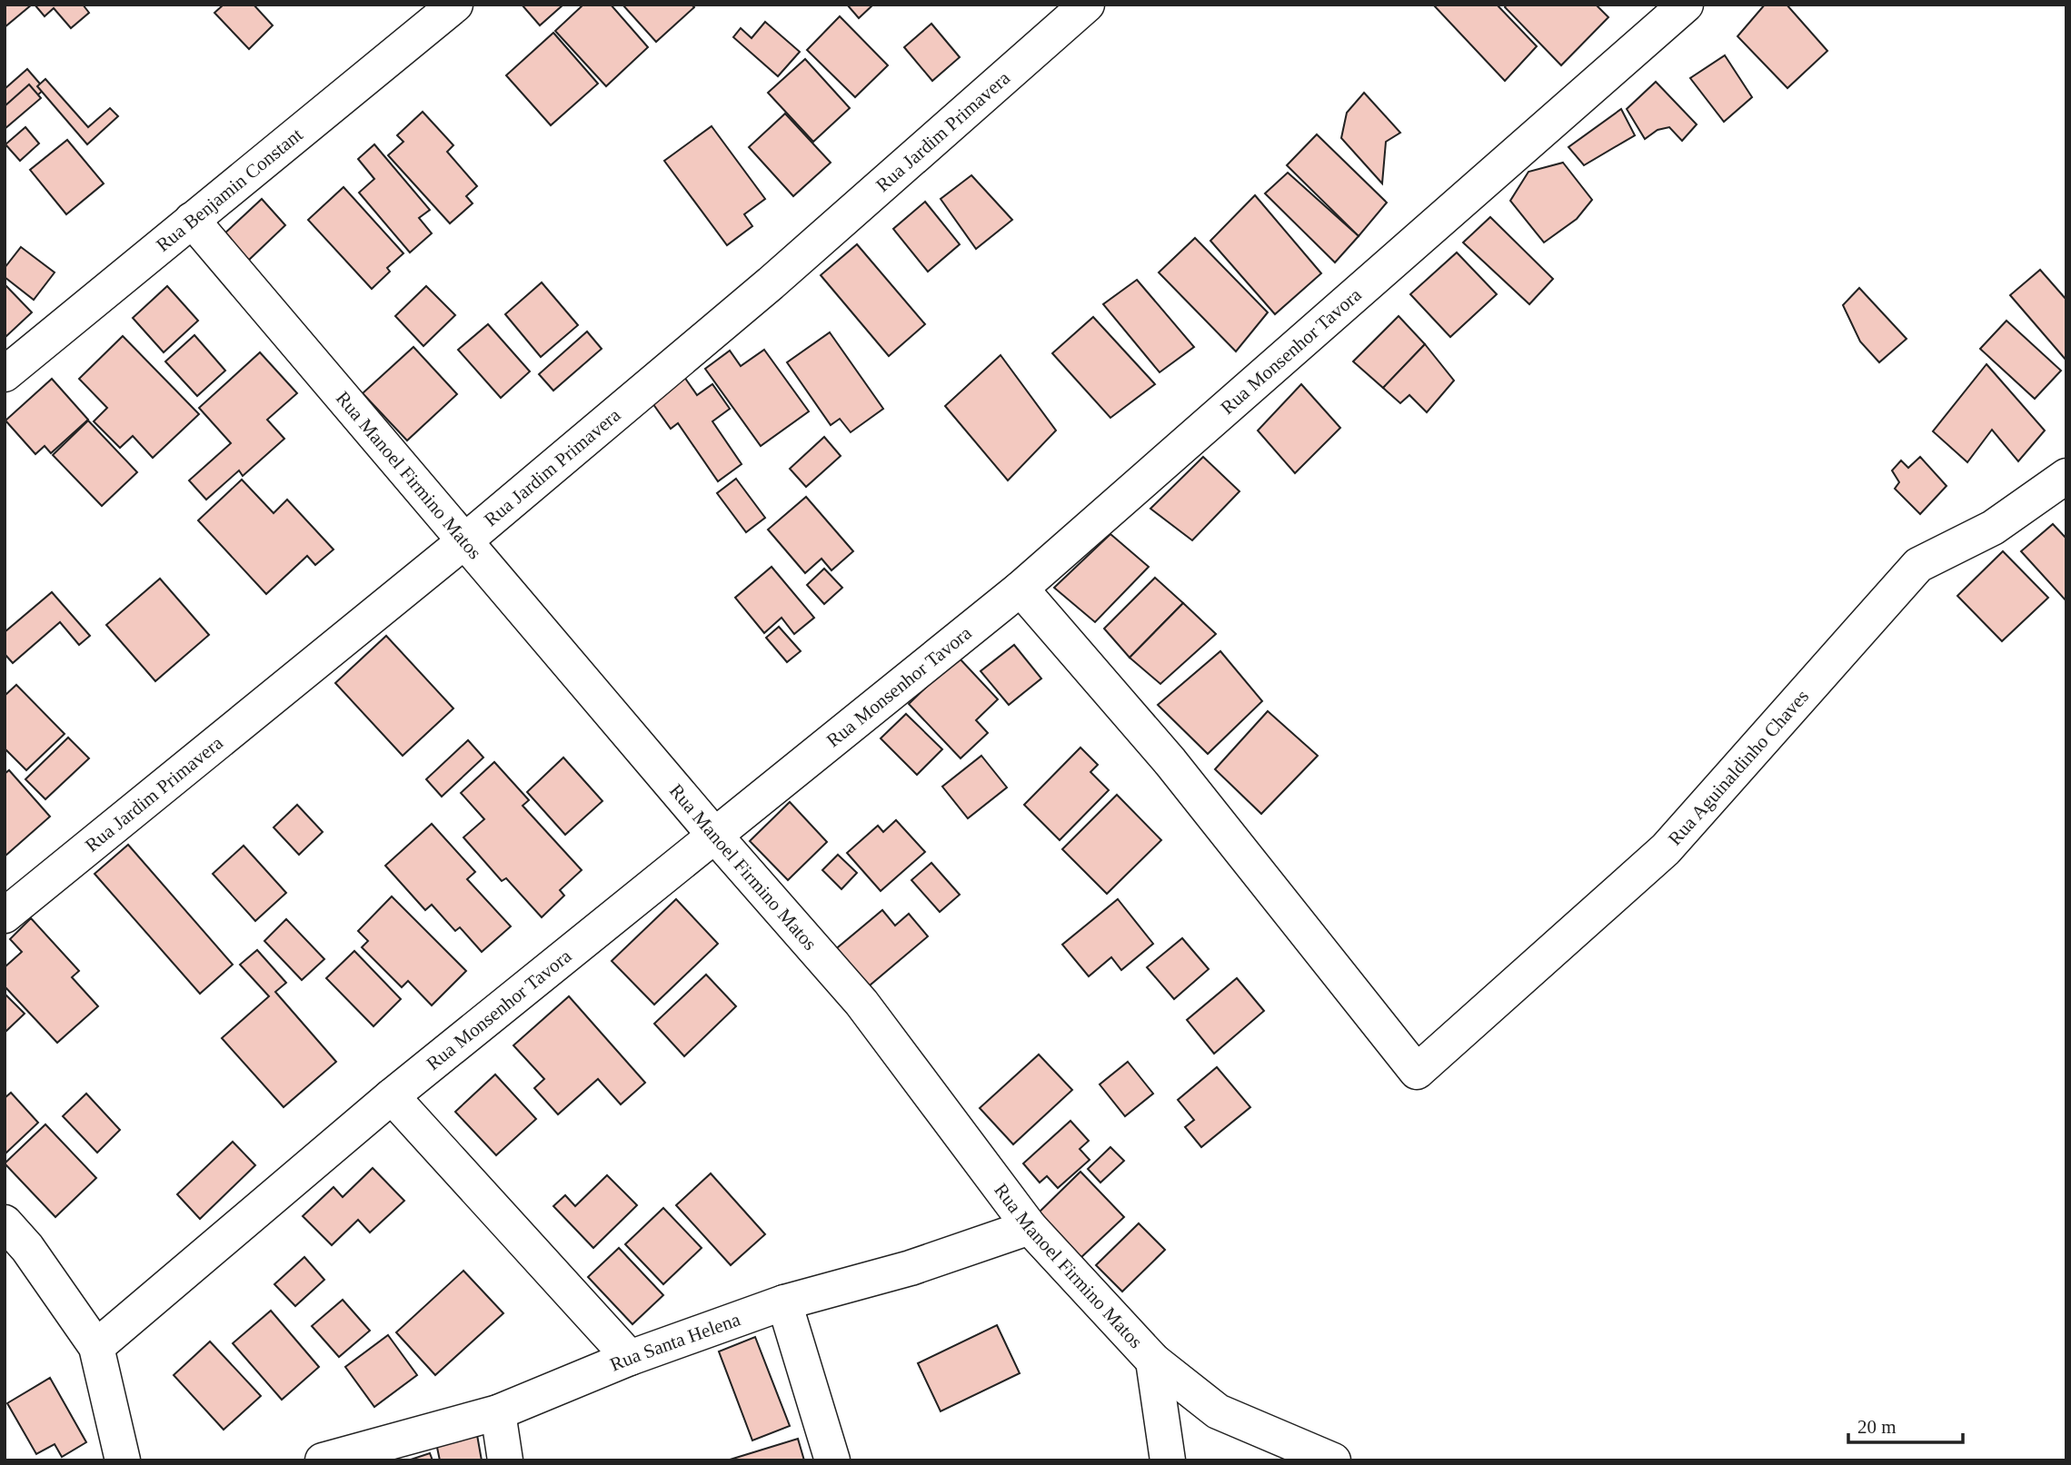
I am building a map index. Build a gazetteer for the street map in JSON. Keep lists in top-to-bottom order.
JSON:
{
  "streets": {
    "street": [
      "Rua Jardim Primavera",
      "Rua Benjamin Constant",
      "Rua Monsenhor Tavora",
      "Rua Manoel Firmino Matos",
      "Rua Aguinaldinho Chaves",
      "Rua Santa Helena"
    ]
  },
  "crossings": [
    ["Rua Jardim Primavera", "Rua Manoel Firmino Matos"],
    ["Rua Benjamin Constant", "Rua Manoel Firmino Matos"],
    ["Rua Monsenhor Tavora", "Rua Manoel Firmino Matos"],
    ["Rua Monsenhor Tavora", "Rua Aguinaldinho Chaves"],
    ["Rua Manoel Firmino Matos", "Rua Santa Helena"]
  ],
  "scale_bar": "20 m"
}
